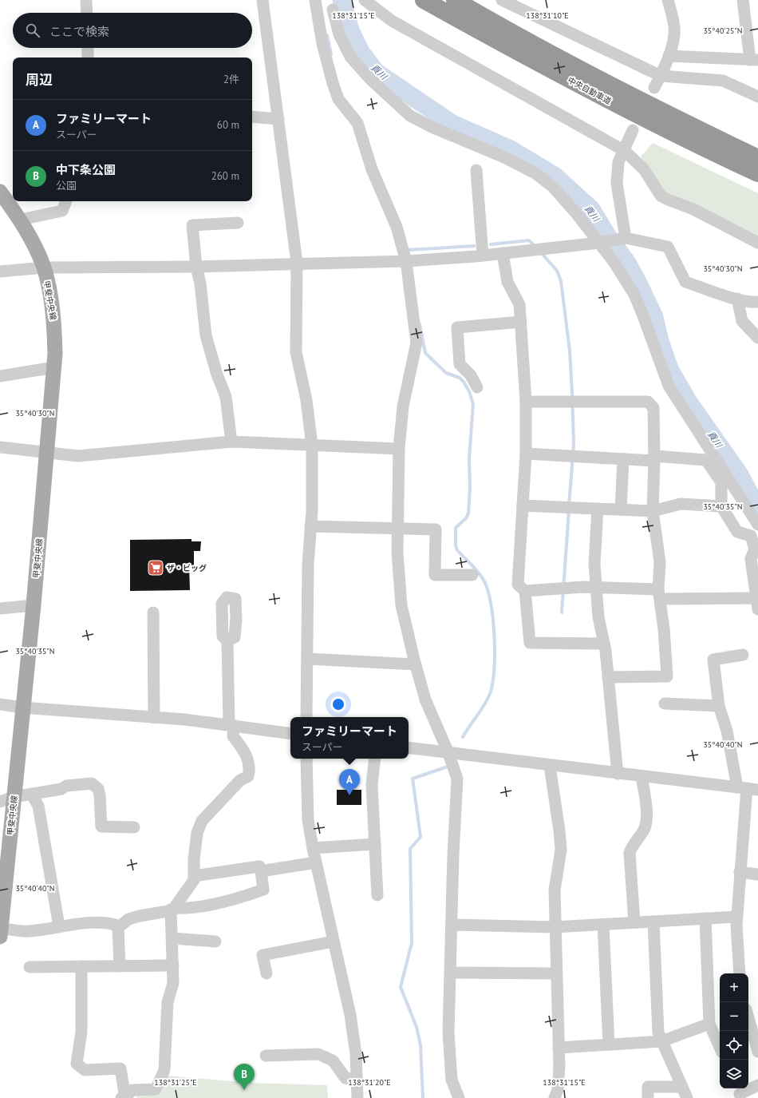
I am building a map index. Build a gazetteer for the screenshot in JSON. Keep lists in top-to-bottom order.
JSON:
{
  "streets": {
    "highway": ["中央自動車道"],
    "main road": ["甲斐中央線"]
  },
  "water": ["貢川"],
  "places": {
    "supermarket": ["ザ・ビッグ"]
  },
  "page": {
    "search": "ここで検索",
    "heading": ["周辺", "2件"],
    "list": [
      {
        "mark": "A",
        "name": "ファミリーマート",
        "note": "スーパー",
        "value": "60 m"
      },
      {
        "mark": "B",
        "name": "中下条公園",
        "note": "公園",
        "value": "260 m"
      }
    ],
    "popup": ["ファミリーマート", "スーパー"],
    "pins": ["A", "B"],
    "map_buttons": ["+", "−"]
  },
  "coordinates": [
    "138°31'15\"E",
    "138°31'10\"E",
    "35°40'25\"N",
    "35°40'30\"N",
    "35°40'35\"N",
    "35°40'40\"N",
    "138°31'25\"E",
    "138°31'20\"E"
  ]
}
